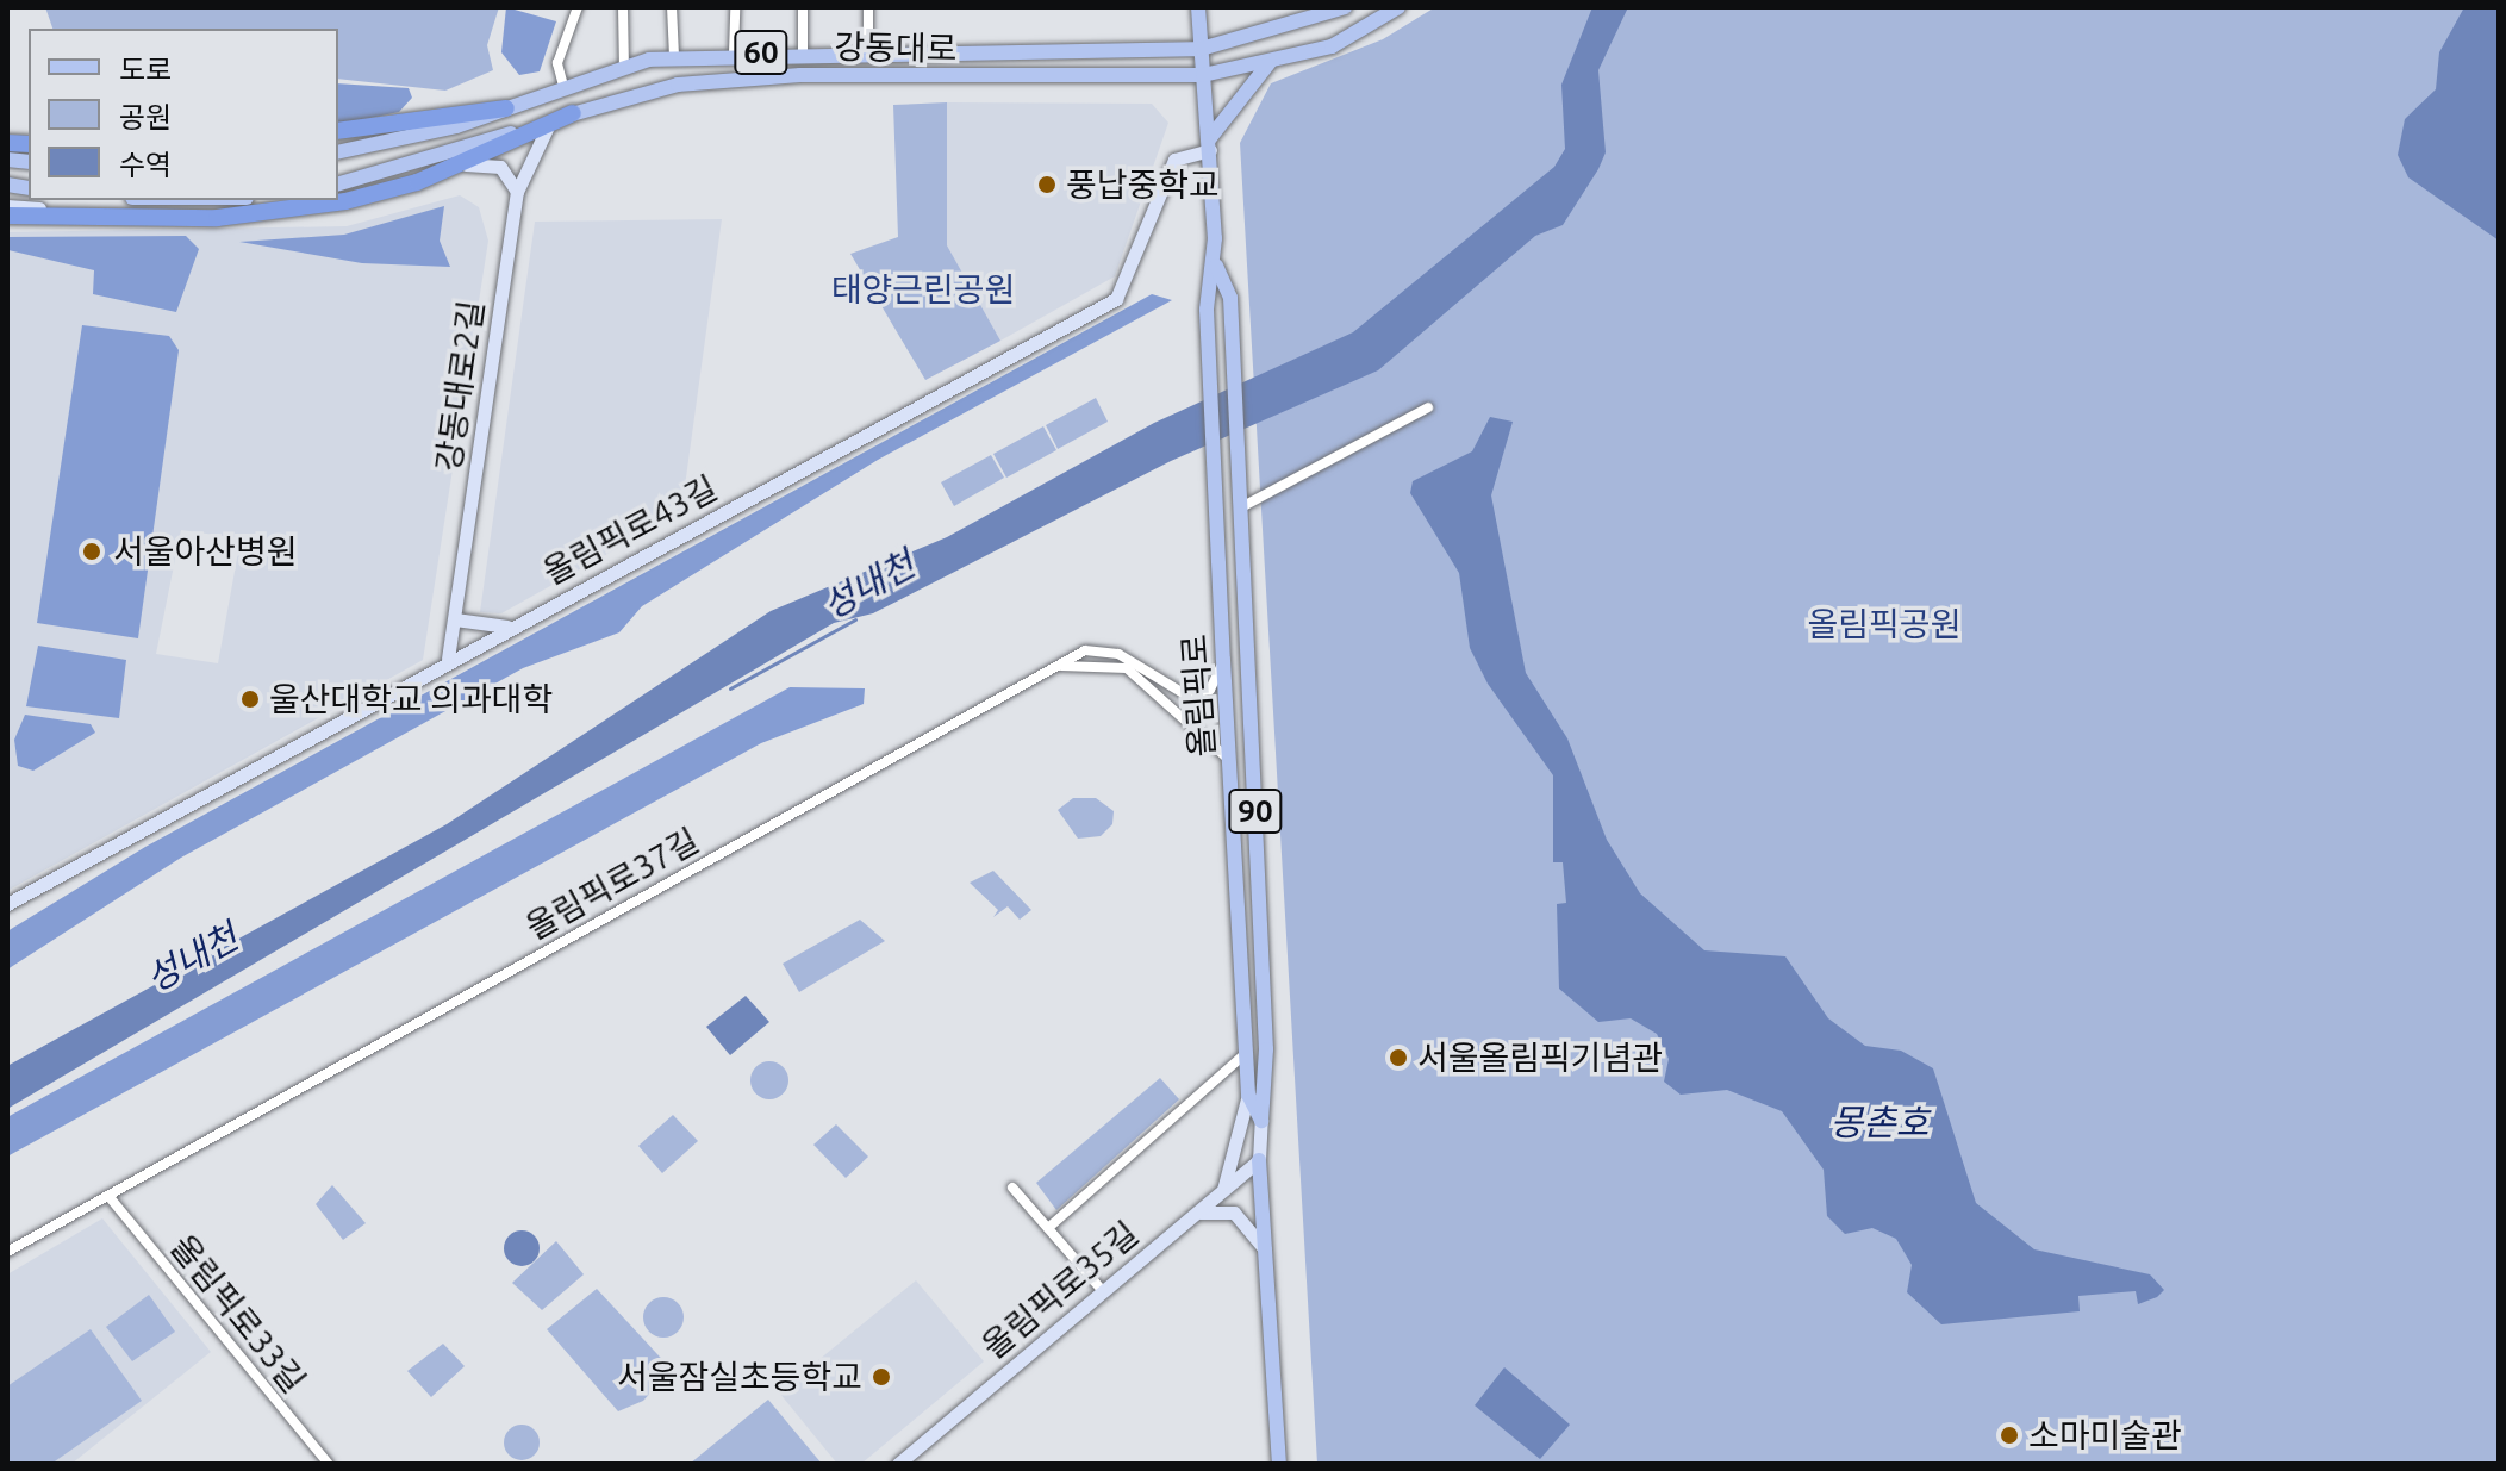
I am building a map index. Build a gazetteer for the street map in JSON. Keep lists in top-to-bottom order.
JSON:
{
  "streets": {
    "main road": [
      "강동대로",
      "60",
      "올림픽로",
      "90"
    ],
    "street": [
      "강동대로2길",
      "올림픽로43길",
      "올림픽로37길",
      "올림픽로35길",
      "올림픽로33길"
    ]
  },
  "crossings": [
    ["강동대로", "올림픽로"],
    ["강동대로2길", "올림픽로43길"],
    ["올림픽로43길", "올림픽로"],
    ["올림픽로", "올림픽로37길"],
    ["올림픽로", "올림픽로35길"],
    ["올림픽로37길", "올림픽로33길"]
  ],
  "water": ["성내천", "몽촌호"],
  "parks": ["태양근린공원", "올림픽공원"],
  "places": [
    "풍납중학교",
    "서울아산병원",
    "울산대학교 의과대학",
    "서울올림픽기념관",
    "서울잠실초등학교",
    "소마미술관"
  ],
  "legend": ["도로", "공원", "수역"]
}
